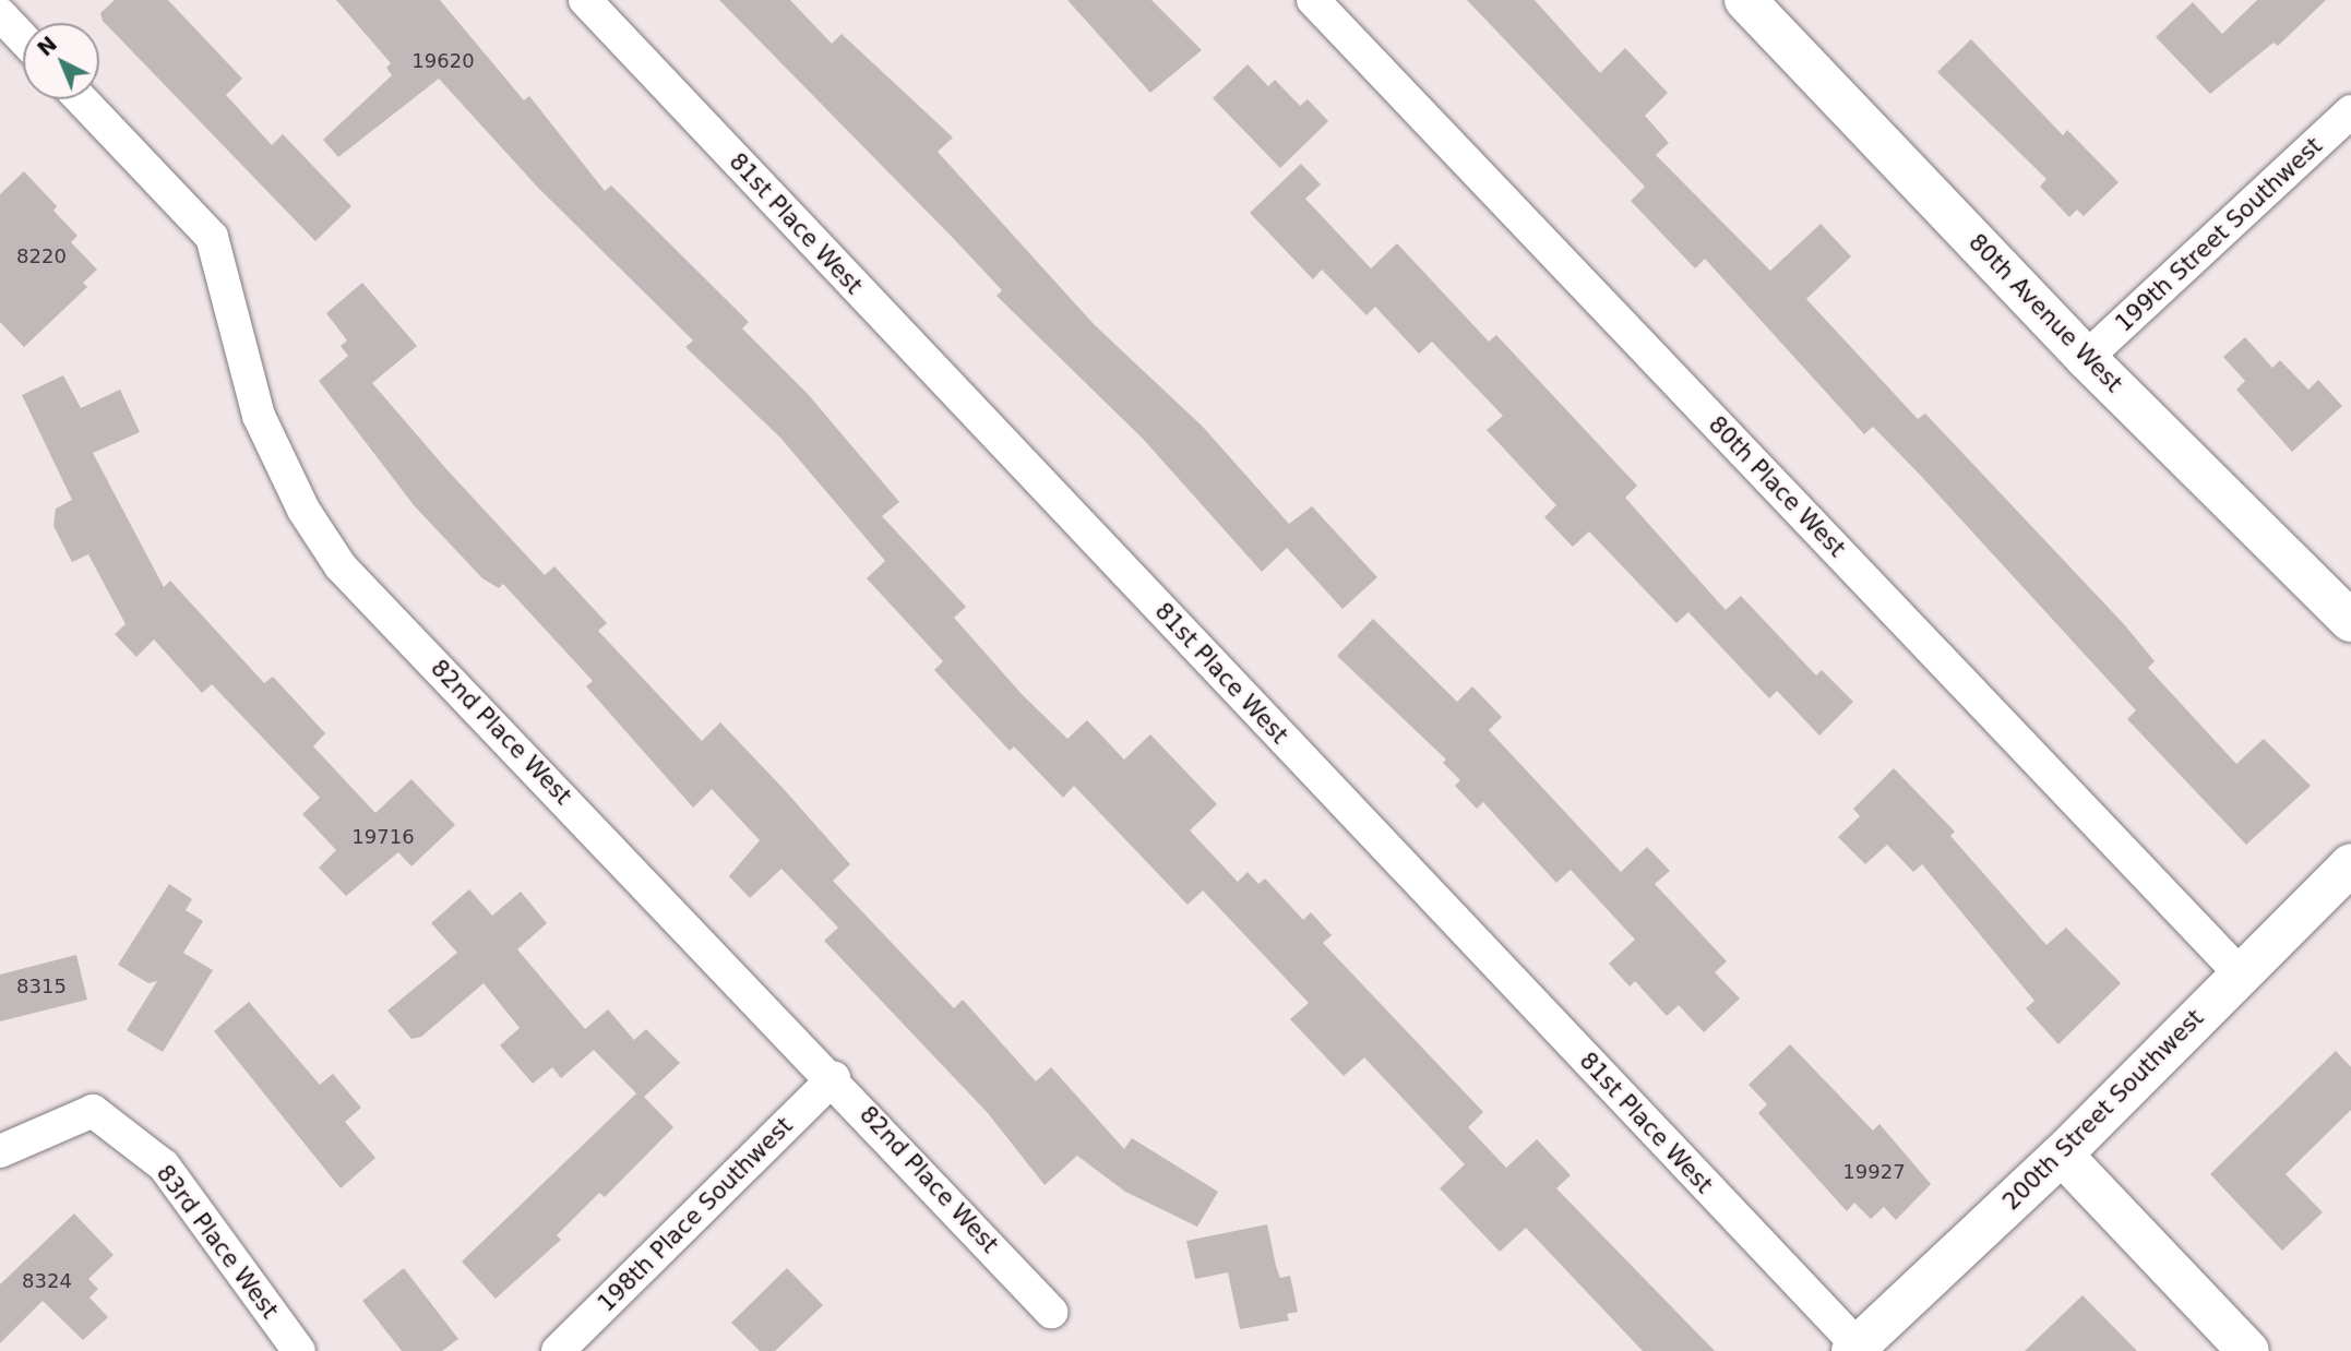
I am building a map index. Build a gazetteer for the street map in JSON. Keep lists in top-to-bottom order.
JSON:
{
  "streets": {
    "street": [
      "81st Place West",
      "199th Street Southwest",
      "80th Avenue West",
      "80th Place West",
      "82nd Place West",
      "200th Street Southwest",
      "198th Place Southwest",
      "83rd Place West"
    ]
  },
  "crossings": [
    ["81st Place West", "200th Street Southwest"],
    ["199th Street Southwest", "80th Avenue West"],
    ["80th Place West", "200th Street Southwest"],
    ["82nd Place West", "198th Place Southwest"]
  ],
  "house_numbers": [
    "19620",
    "8220",
    "19716",
    "8315",
    "19927",
    "8324"
  ],
  "north": "top left"
}
